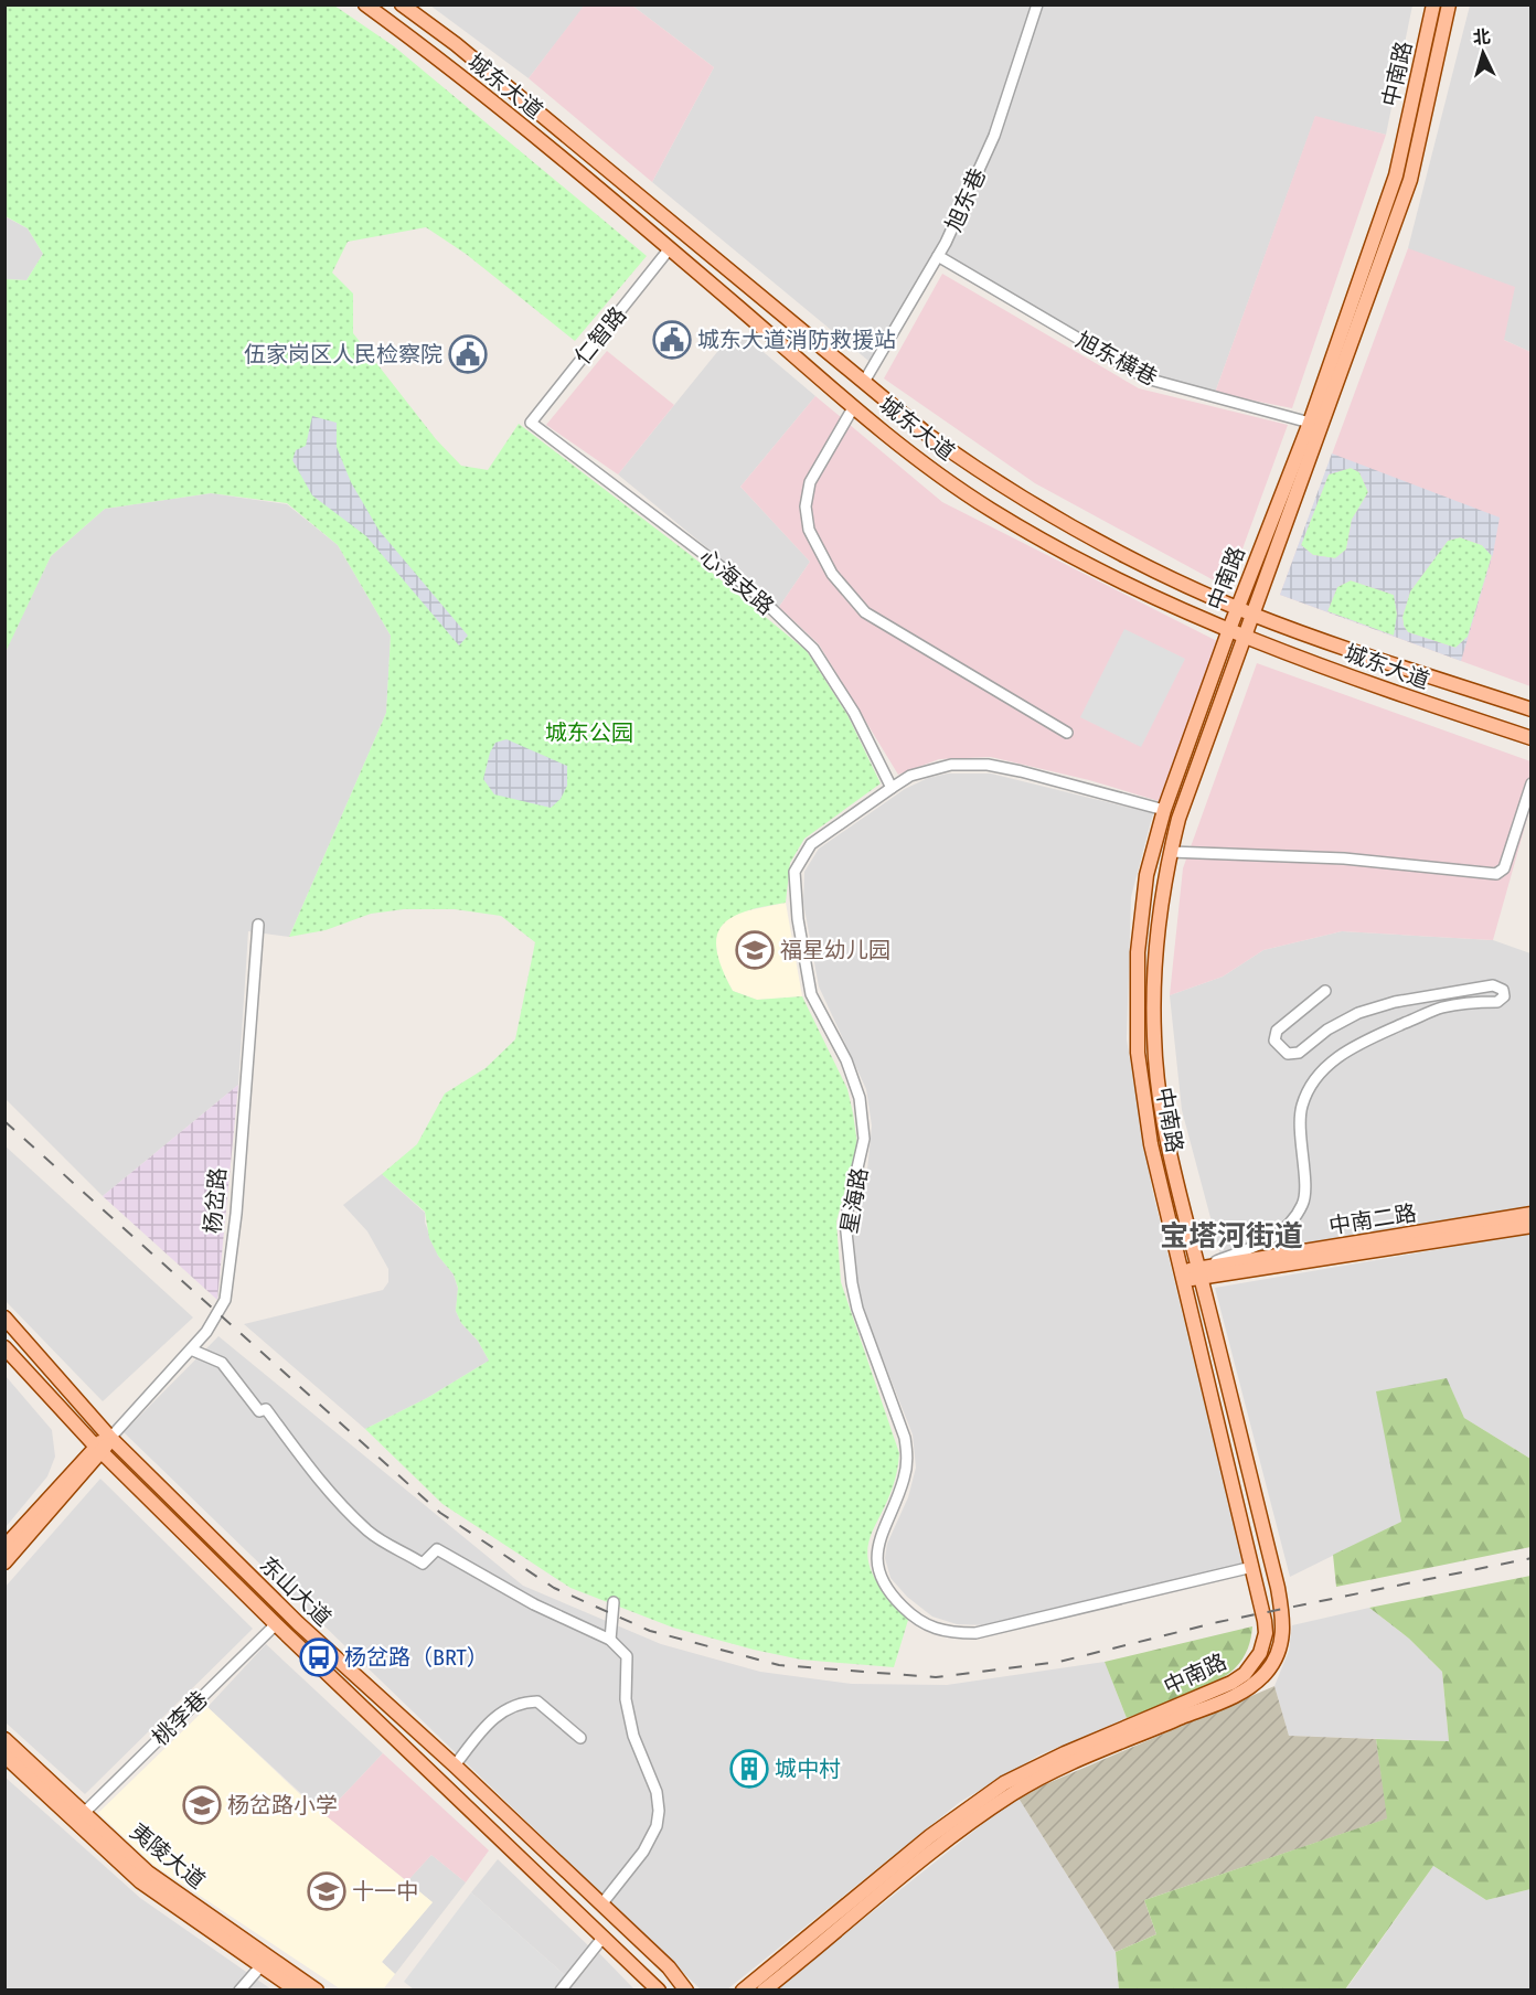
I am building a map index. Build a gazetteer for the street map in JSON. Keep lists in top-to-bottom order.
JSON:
{
  "streets": {
    "main road": [
      "中南路",
      "城东大道",
      "杨岔路",
      "中南二路",
      "东山大道",
      "夷陵大道"
    ],
    "street": [
      "旭东巷",
      "仁智路",
      "旭东横巷",
      "心海支路",
      "星海路",
      "桃李巷"
    ]
  },
  "crossings": [
    ["中南路", "城东大道"],
    ["中南路", "旭东横巷"],
    ["中南路", "星海路"],
    ["中南路", "中南二路"],
    ["城东大道", "旭东巷"],
    ["城东大道", "仁智路"],
    ["旭东巷", "旭东横巷"],
    ["仁智路", "心海支路"],
    ["心海支路", "星海路"],
    ["杨岔路", "东山大道"],
    ["东山大道", "桃李巷"],
    ["桃李巷", "夷陵大道"]
  ],
  "districts": ["宝塔河街道"],
  "parks": ["城东公园"],
  "places": {
    "public building": ["城东大道消防救援站", "伍家岗区人民检察院"],
    "school or university": ["福星幼儿园", "杨岔路小学", "十一中"],
    "bus stop": ["杨岔路（BRT）"],
    "building": ["城中村"]
  },
  "north": "top"
}
